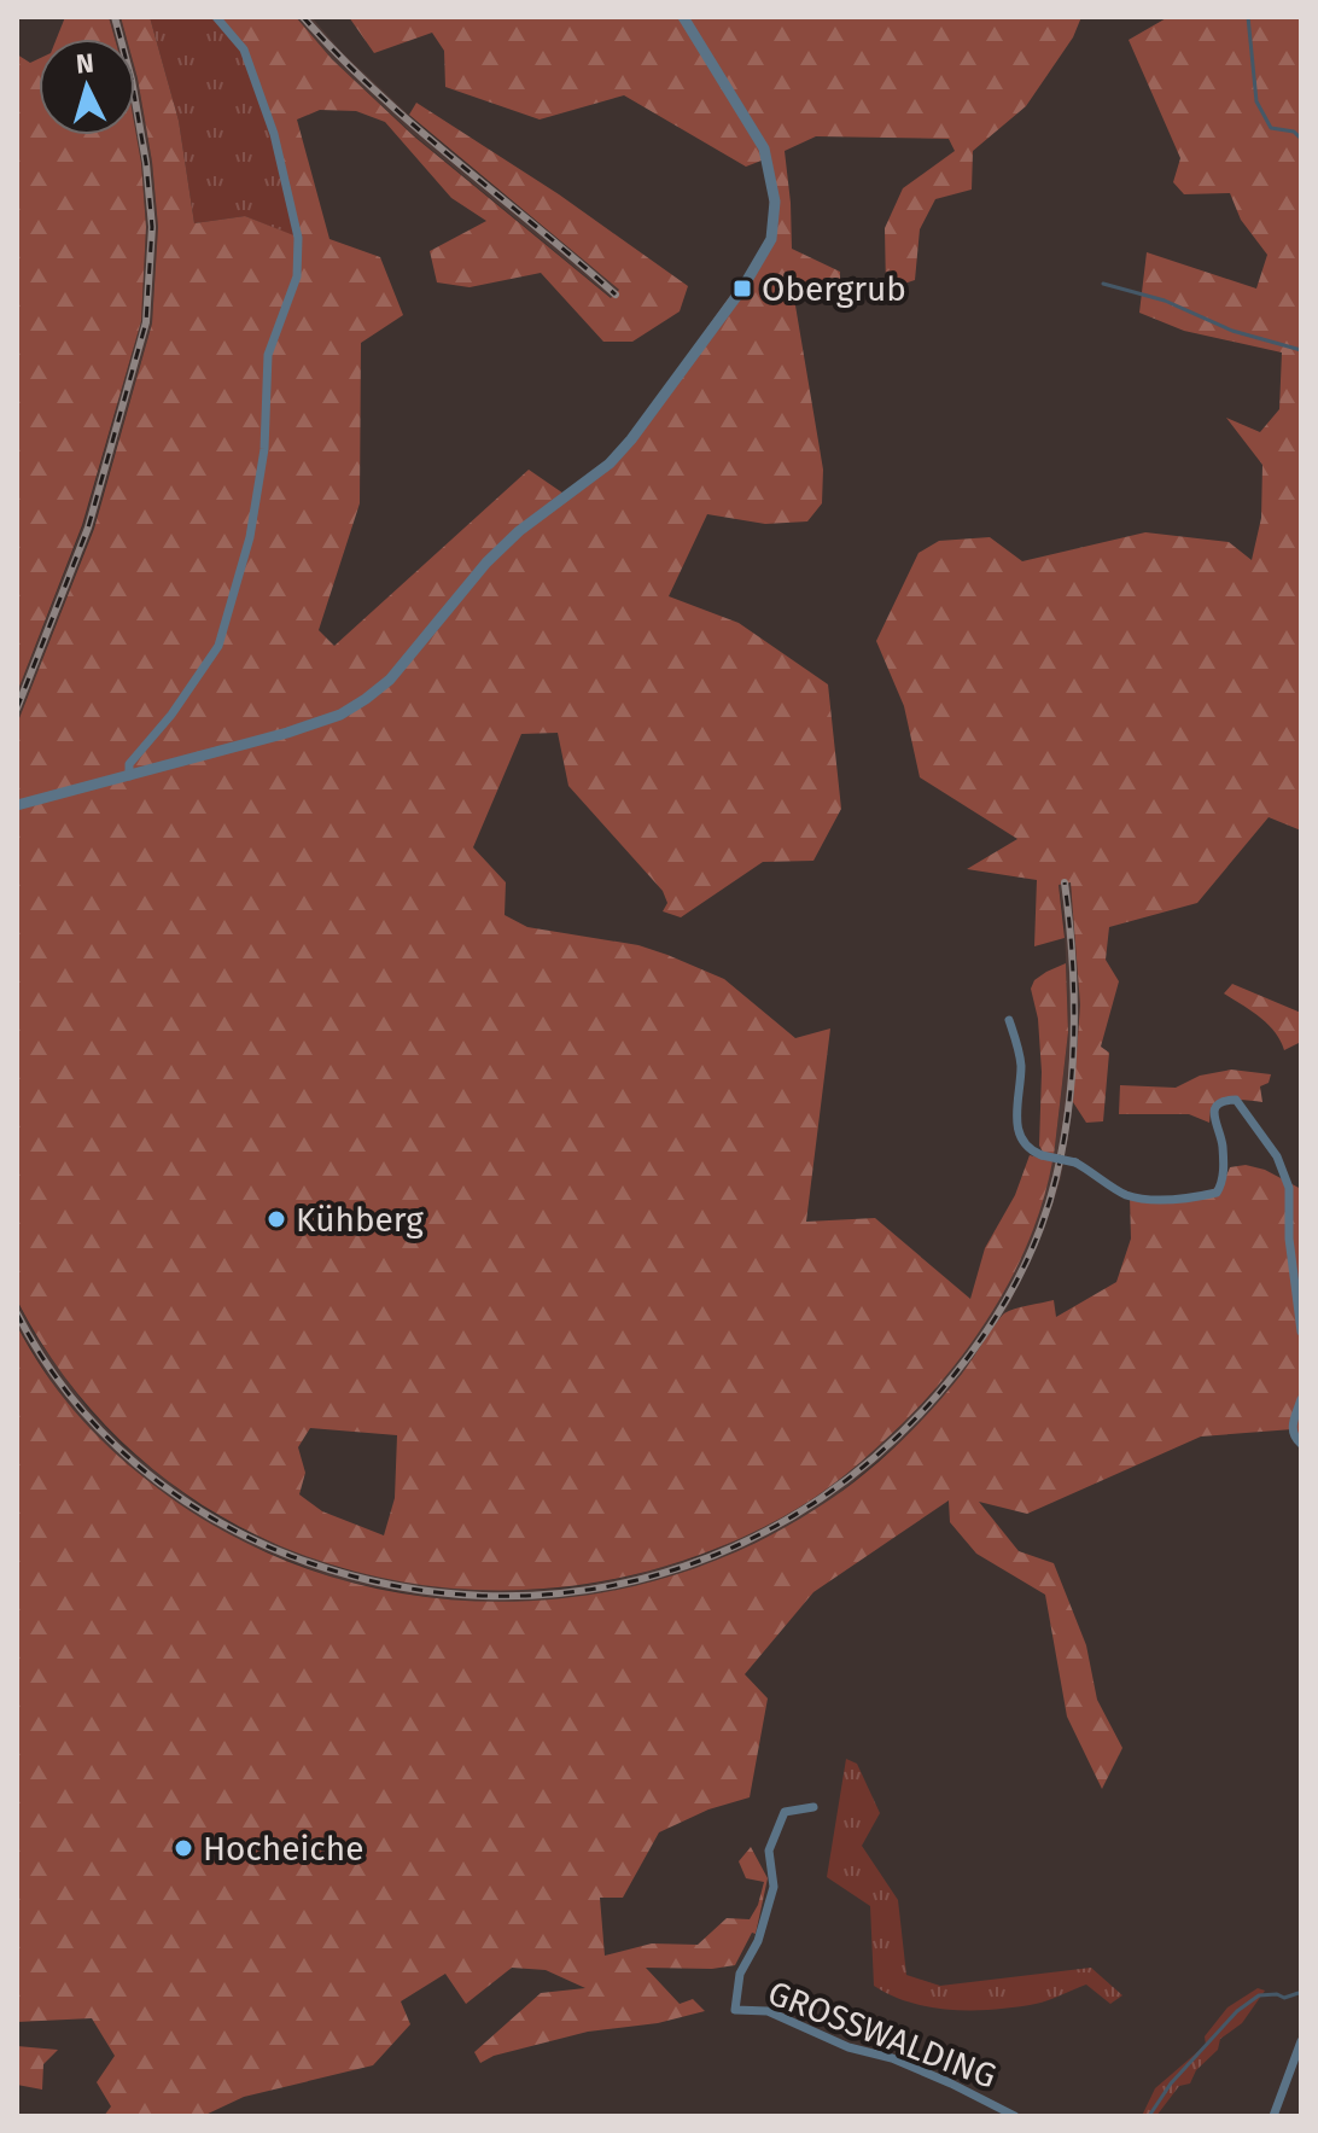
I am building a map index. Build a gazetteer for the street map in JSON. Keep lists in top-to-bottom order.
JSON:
{
  "streets": {
    "street": ["GROSSWALDING"]
  },
  "places": {
    "transit": ["Obergrub"],
    "other": ["Kühberg", "Hocheiche"]
  },
  "north": "top"
}
